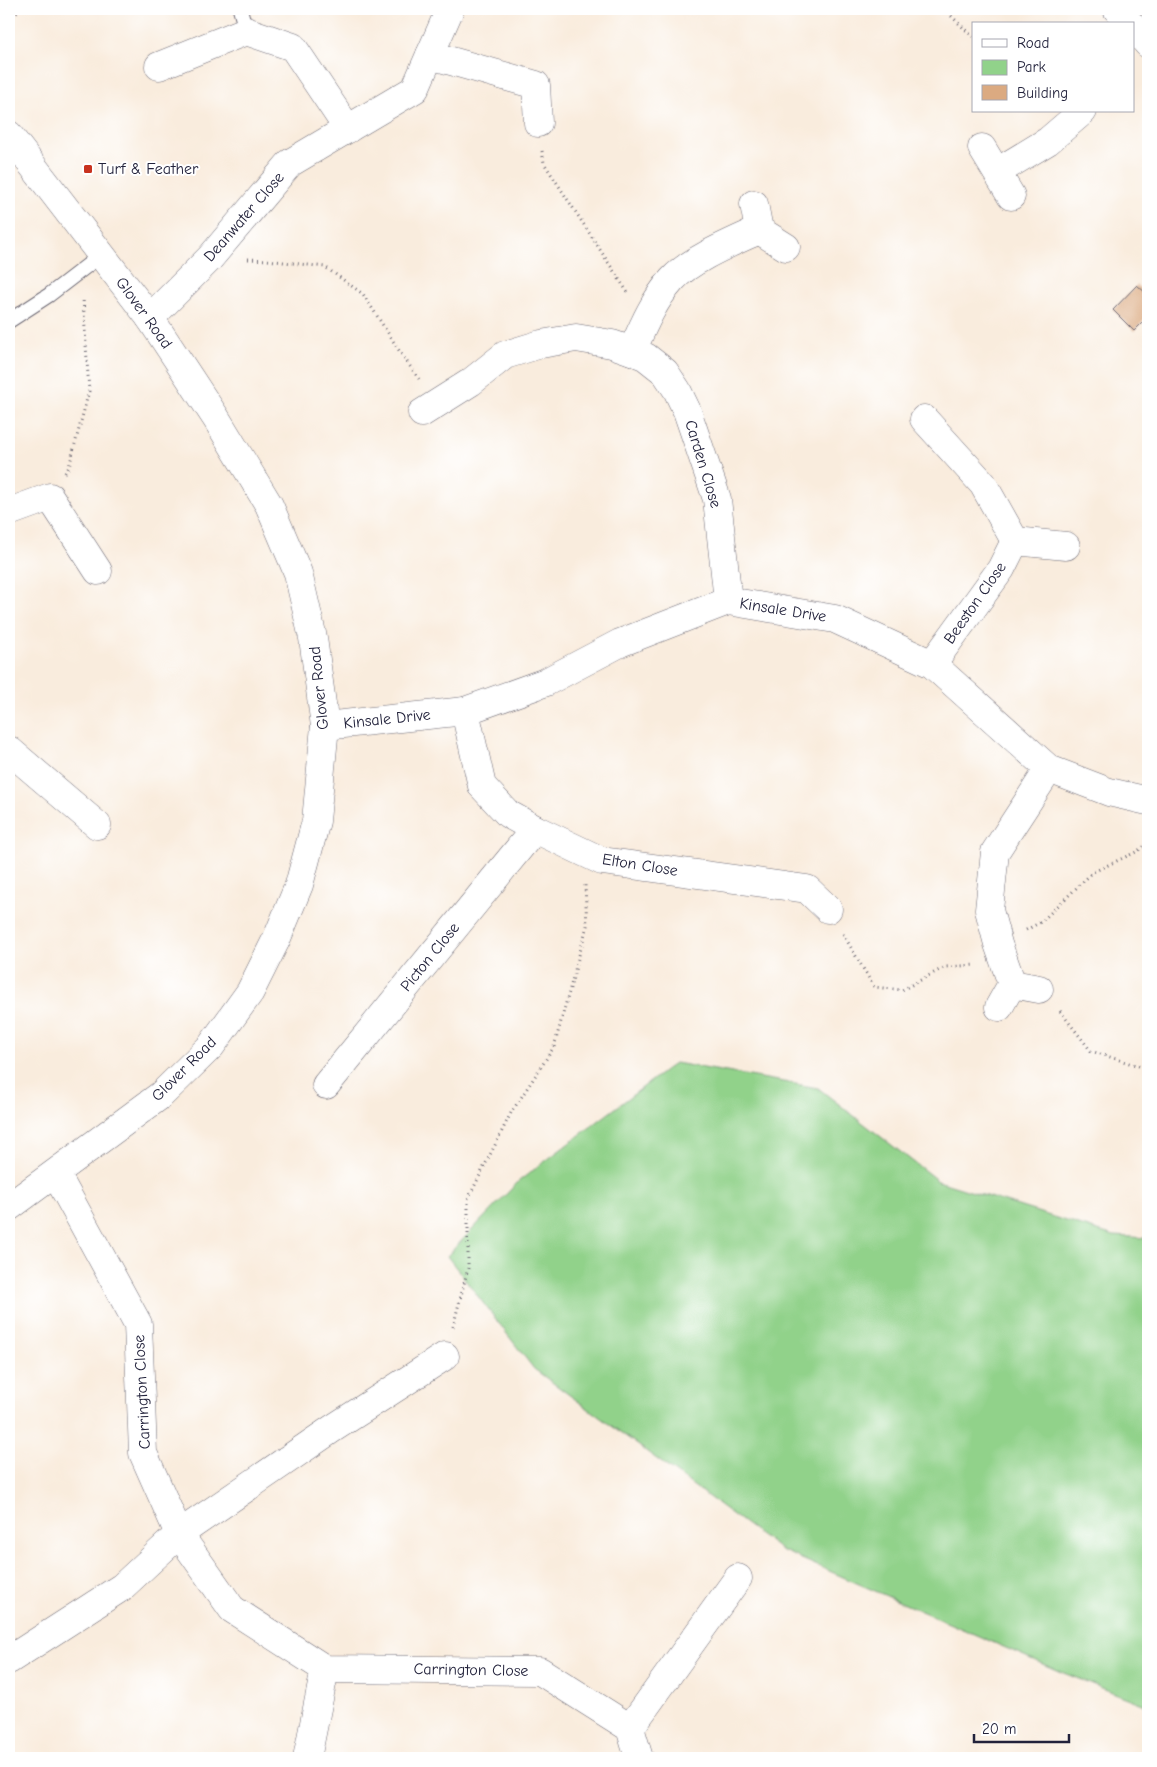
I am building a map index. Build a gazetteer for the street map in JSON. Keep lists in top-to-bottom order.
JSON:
{
  "streets": {
    "street": [
      "Deanwater Close",
      "Glover Road",
      "Carden Close",
      "Beeston Close",
      "Kinsale Drive",
      "Elton Close",
      "Picton Close",
      "Carrington Close"
    ]
  },
  "crossings": [
    ["Deanwater Close", "Glover Road"],
    ["Glover Road", "Kinsale Drive"],
    ["Glover Road", "Carrington Close"],
    ["Carden Close", "Kinsale Drive"],
    ["Beeston Close", "Kinsale Drive"],
    ["Kinsale Drive", "Elton Close"],
    ["Elton Close", "Picton Close"]
  ],
  "places": {
    "transit": ["Turf & Feather"]
  },
  "legend": ["Road", "Park", "Building"],
  "scale_bar": "20 m"
}
